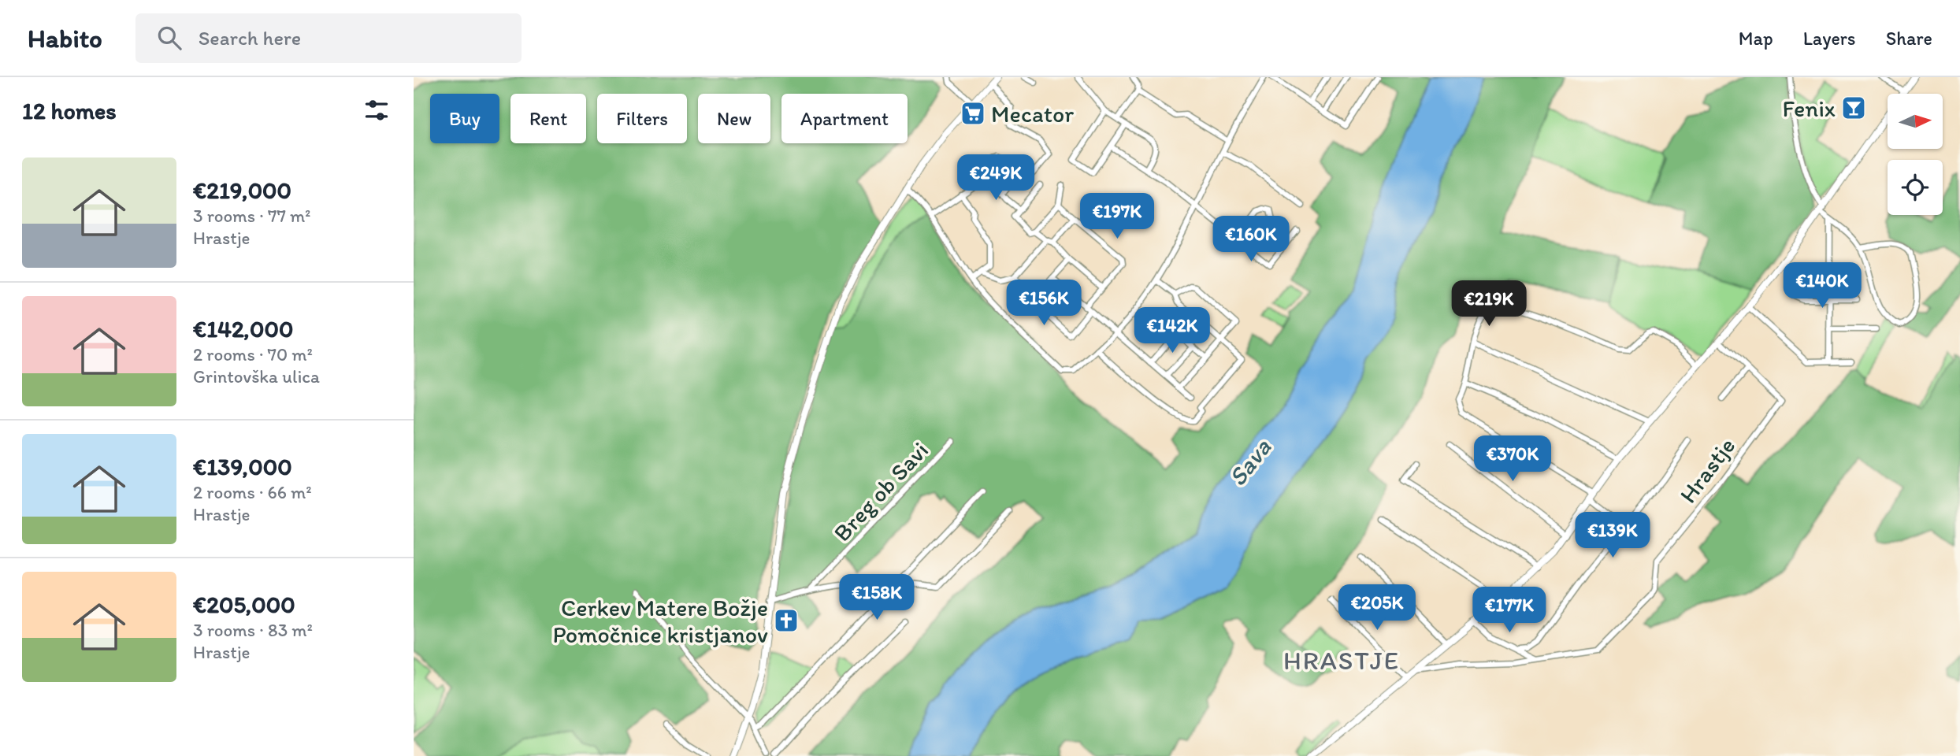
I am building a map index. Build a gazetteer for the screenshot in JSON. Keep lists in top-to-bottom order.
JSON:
{
  "streets": {
    "street": ["Hrastje", "Breg ob Savi"]
  },
  "districts": ["HRASTJE"],
  "water": ["Sava"],
  "places": {
    "bar": ["Fenix"],
    "supermarket": ["Mecator"],
    "church": ["Cerkev Matere Božje Pomočnice kristjanov"]
  },
  "north": "right",
  "page": {
    "header": "Habito",
    "search": "Search here",
    "nav": ["Map", "Layers", "Share"],
    "heading": "12 homes",
    "chip": [
      "Buy",
      "Rent",
      "Filters",
      "New",
      "Apartment"
    ],
    "list": [
      {
        "name": "€219,000",
        "note": "3 rooms · 77 m² · Hrastje"
      },
      {
        "name": "€142,000",
        "note": "2 rooms · 70 m² · Grintovška ulica"
      },
      {
        "name": "€139,000",
        "note": "2 rooms · 66 m² · Hrastje"
      },
      {
        "name": "€205,000",
        "note": "3 rooms · 83 m² · Hrastje"
      }
    ],
    "price": [
      "€249K",
      "€197K",
      "€160K",
      "€140K",
      "€156K",
      "€219K",
      "€142K",
      "€370K",
      "€139K",
      "€158K",
      "€205K",
      "€177K"
    ]
  }
}
